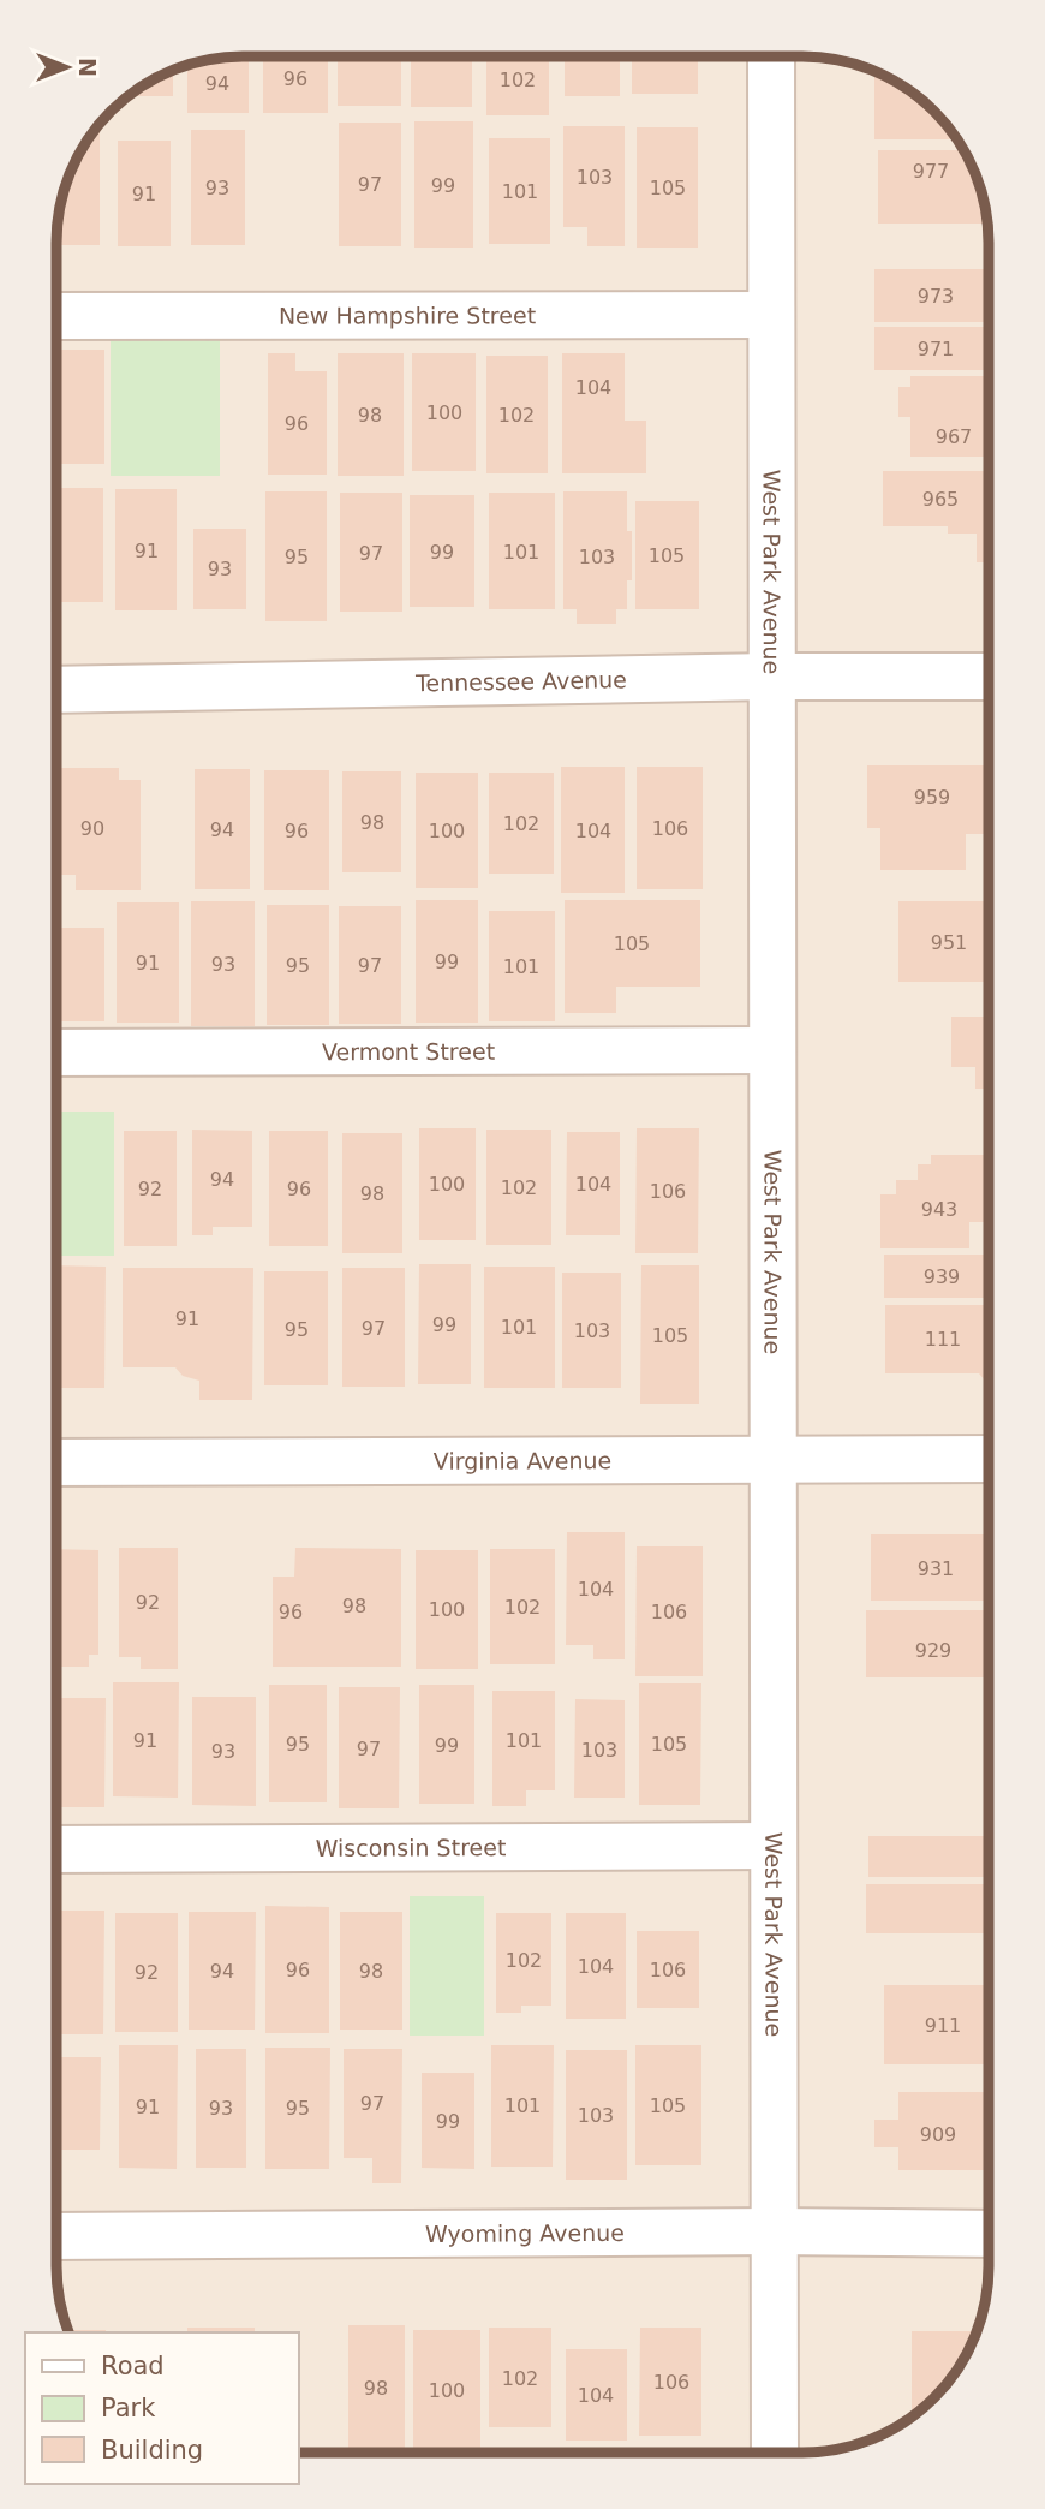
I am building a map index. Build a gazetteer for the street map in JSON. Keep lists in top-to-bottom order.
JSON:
{
  "streets": {
    "street": [
      "New Hampshire Street",
      "West Park Avenue",
      "Tennessee Avenue",
      "Vermont Street",
      "Virginia Avenue",
      "Wisconsin Street",
      "Wyoming Avenue"
    ]
  },
  "crossings": [
    ["New Hampshire Street", "West Park Avenue"],
    ["West Park Avenue", "Tennessee Avenue"],
    ["West Park Avenue", "Vermont Street"],
    ["West Park Avenue", "Virginia Avenue"],
    ["West Park Avenue", "Wisconsin Street"],
    ["West Park Avenue", "Wyoming Avenue"]
  ],
  "house_numbers": [
    "96",
    "102",
    "94",
    "977",
    "103",
    "97",
    "99",
    "93",
    "105",
    "101",
    "91",
    "973",
    "971",
    "104",
    "100",
    "98",
    "102",
    "96",
    "967",
    "965",
    "91",
    "99",
    "101",
    "97",
    "105",
    "95",
    "103",
    "93",
    "959",
    "98",
    "102",
    "90",
    "106",
    "94",
    "96",
    "100",
    "104",
    "951",
    "105",
    "99",
    "91",
    "93",
    "95",
    "97",
    "101",
    "94",
    "100",
    "104",
    "102",
    "92",
    "96",
    "106",
    "98",
    "943",
    "939",
    "91",
    "99",
    "101",
    "97",
    "95",
    "103",
    "105",
    "111",
    "931",
    "104",
    "92",
    "98",
    "102",
    "100",
    "96",
    "106",
    "929",
    "91",
    "101",
    "95",
    "105",
    "99",
    "97",
    "103",
    "93",
    "102",
    "104",
    "96",
    "106",
    "94",
    "98",
    "92",
    "911",
    "97",
    "101",
    "105",
    "91",
    "93",
    "95",
    "103",
    "99",
    "909",
    "102",
    "106",
    "98",
    "100",
    "104"
  ],
  "legend": ["Road", "Park", "Building"],
  "north": "right"
}
